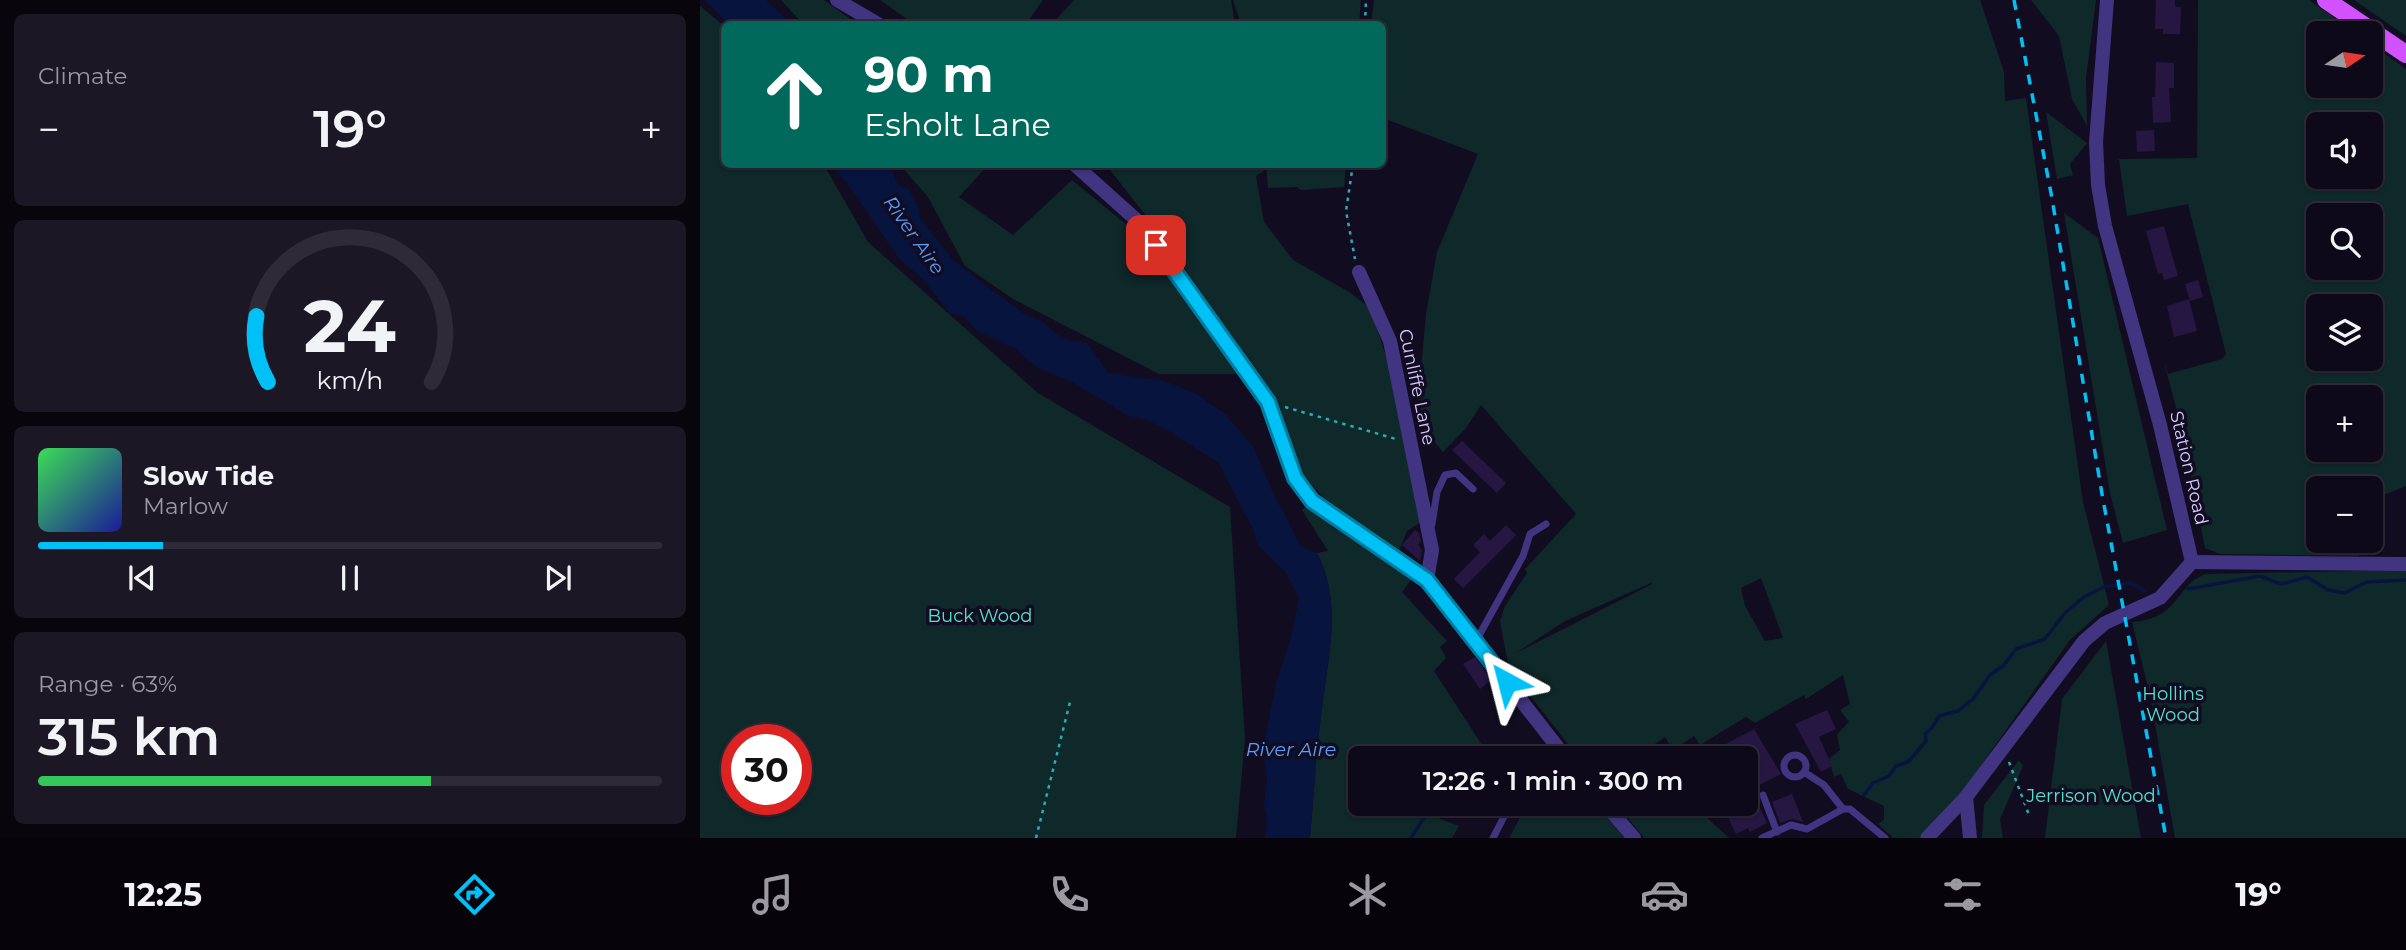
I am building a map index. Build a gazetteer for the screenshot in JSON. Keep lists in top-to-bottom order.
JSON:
{
  "streets": {
    "street": ["Cunliffe Lane", "Station Road"]
  },
  "water": ["River Aire"],
  "parks": ["Buck Wood", "Hollins Wood", "Jerrison Wood"],
  "north": "right",
  "page": {
    "tile": [
      "Climate",
      ["Range · 63%", "315 km"]
    ],
    "map_buttons": ["+", "−"],
    "turn": ["90 m", "Esholt Lane"],
    "heat": ["−", "19°", "+"],
    "song": ["Slow Tide", "Marlow"],
    "limit": "30",
    "trip": "12:26 · 1 min · 300 m",
    "tabs": ["12:25", "19°"],
    "gauge": ["24", "km/h"]
  }
}
